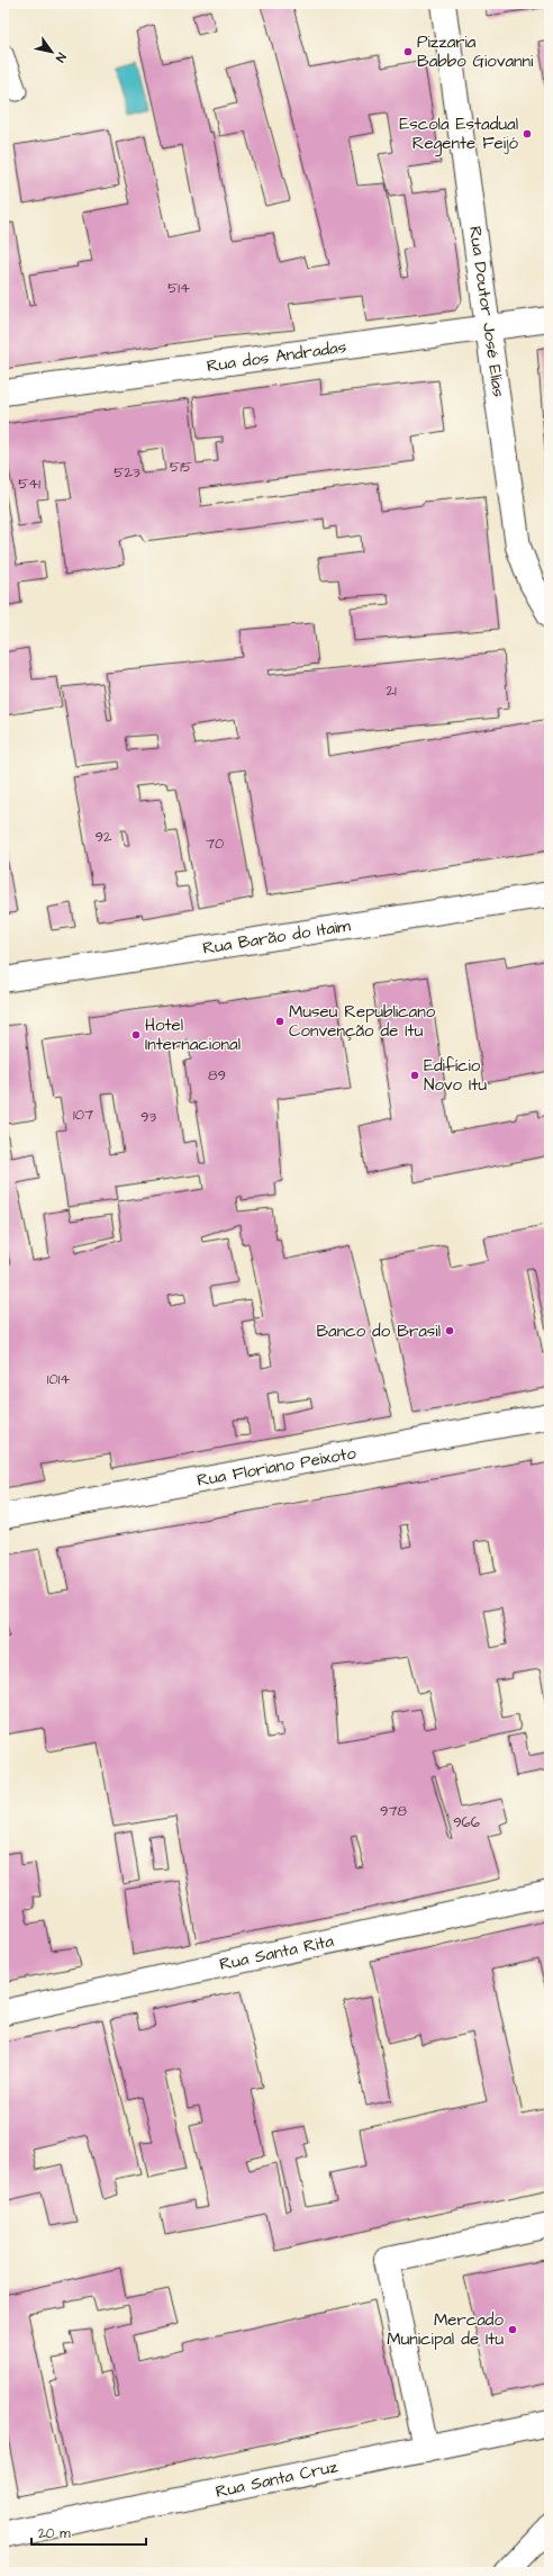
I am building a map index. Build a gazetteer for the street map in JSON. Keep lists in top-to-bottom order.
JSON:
{
  "streets": {
    "street": [
      "Rua Doutor José Elias",
      "Rua dos Andradas",
      "Rua Barão do Itaim",
      "Rua Floriano Peixoto",
      "Rua Santa Rita",
      "Rua Santa Cruz"
    ]
  },
  "crossings": [
    ["Rua Doutor José Elias", "Rua dos Andradas"]
  ],
  "places": [
    "Pizzaria Babbo Giovanni",
    "Escola Estadual Regente Feijó",
    "Museu Republicano Convenção de Itu",
    "Hotel Internacional",
    "Edifício Novo Itu",
    "Banco do Brasil",
    "Mercado Municipal de Itu"
  ],
  "house_numbers": [
    "514",
    "515",
    "523",
    "541",
    "21",
    "92",
    "70",
    "89",
    "107",
    "93",
    "1014",
    "978",
    "966"
  ],
  "scale_bar": "20 m",
  "north": "bottom right"
}
